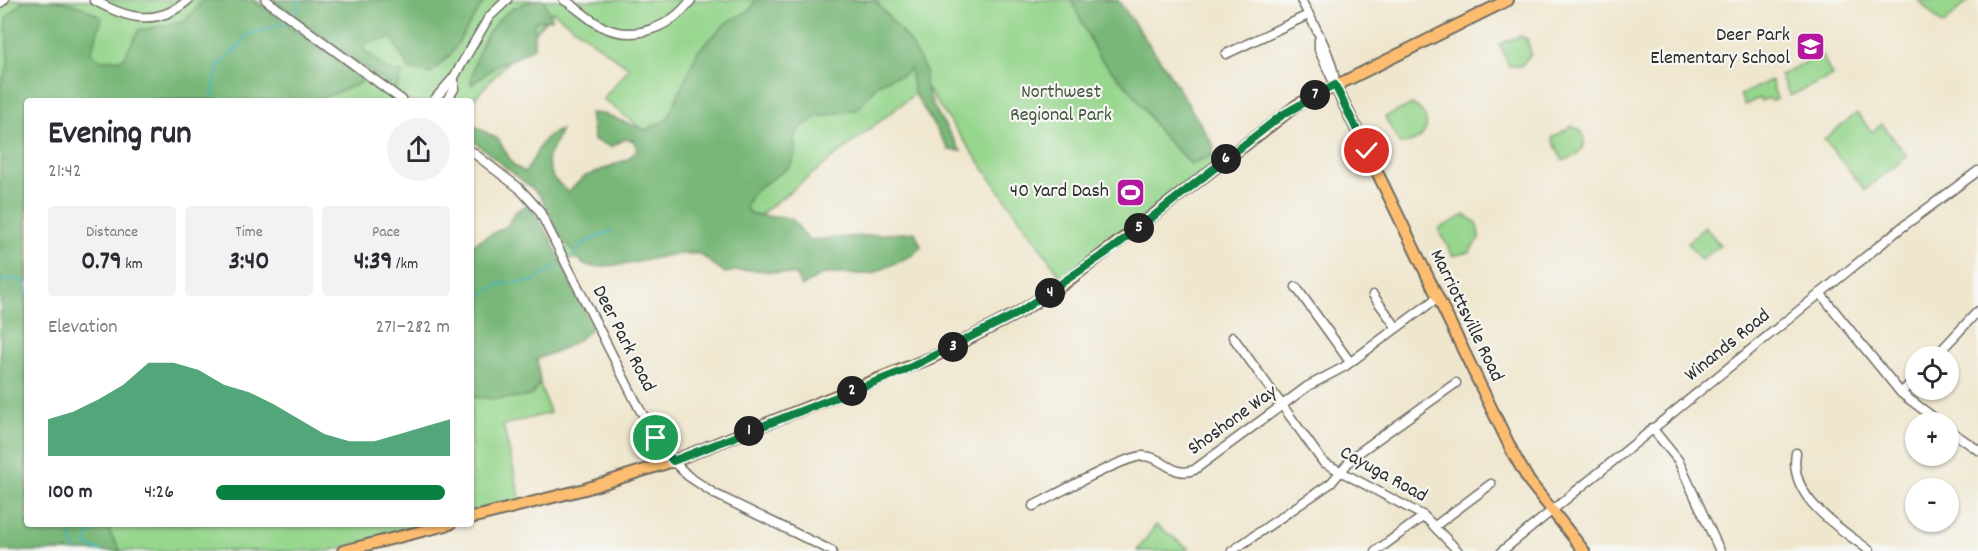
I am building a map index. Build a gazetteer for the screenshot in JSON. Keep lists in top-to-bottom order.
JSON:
{
  "streets": {
    "main road": ["Marriottsville Road"],
    "street": [
      "Deer Park Road",
      "Winands Road",
      "Shoshone Way",
      "Cayuga Road"
    ]
  },
  "crossings": [
    ["Marriottsville Road", "Winands Road"],
    ["Marriottsville Road", "Shoshone Way"],
    ["Shoshone Way", "Cayuga Road"]
  ],
  "parks": ["Northwest Regional Park"],
  "places": {
    "school or university": ["Deer Park Elementary School"],
    "sports": ["40 Yard Dash"]
  },
  "page": {
    "pins": [
      "7",
      "6",
      "5",
      "4",
      "3",
      "2",
      "1"
    ],
    "heading": ["Evening run", "21:42"],
    "stats": [
      ["Distance", "0.79 km"],
      ["Time", "3:40"],
      ["Pace", "4:39 /km"]
    ],
    "chart": ["Elevation", "271–282 m"],
    "map_buttons": ["+", "−"],
    "list": [
      {
        "name": "100 m",
        "note": "4:26"
      }
    ]
  }
}
